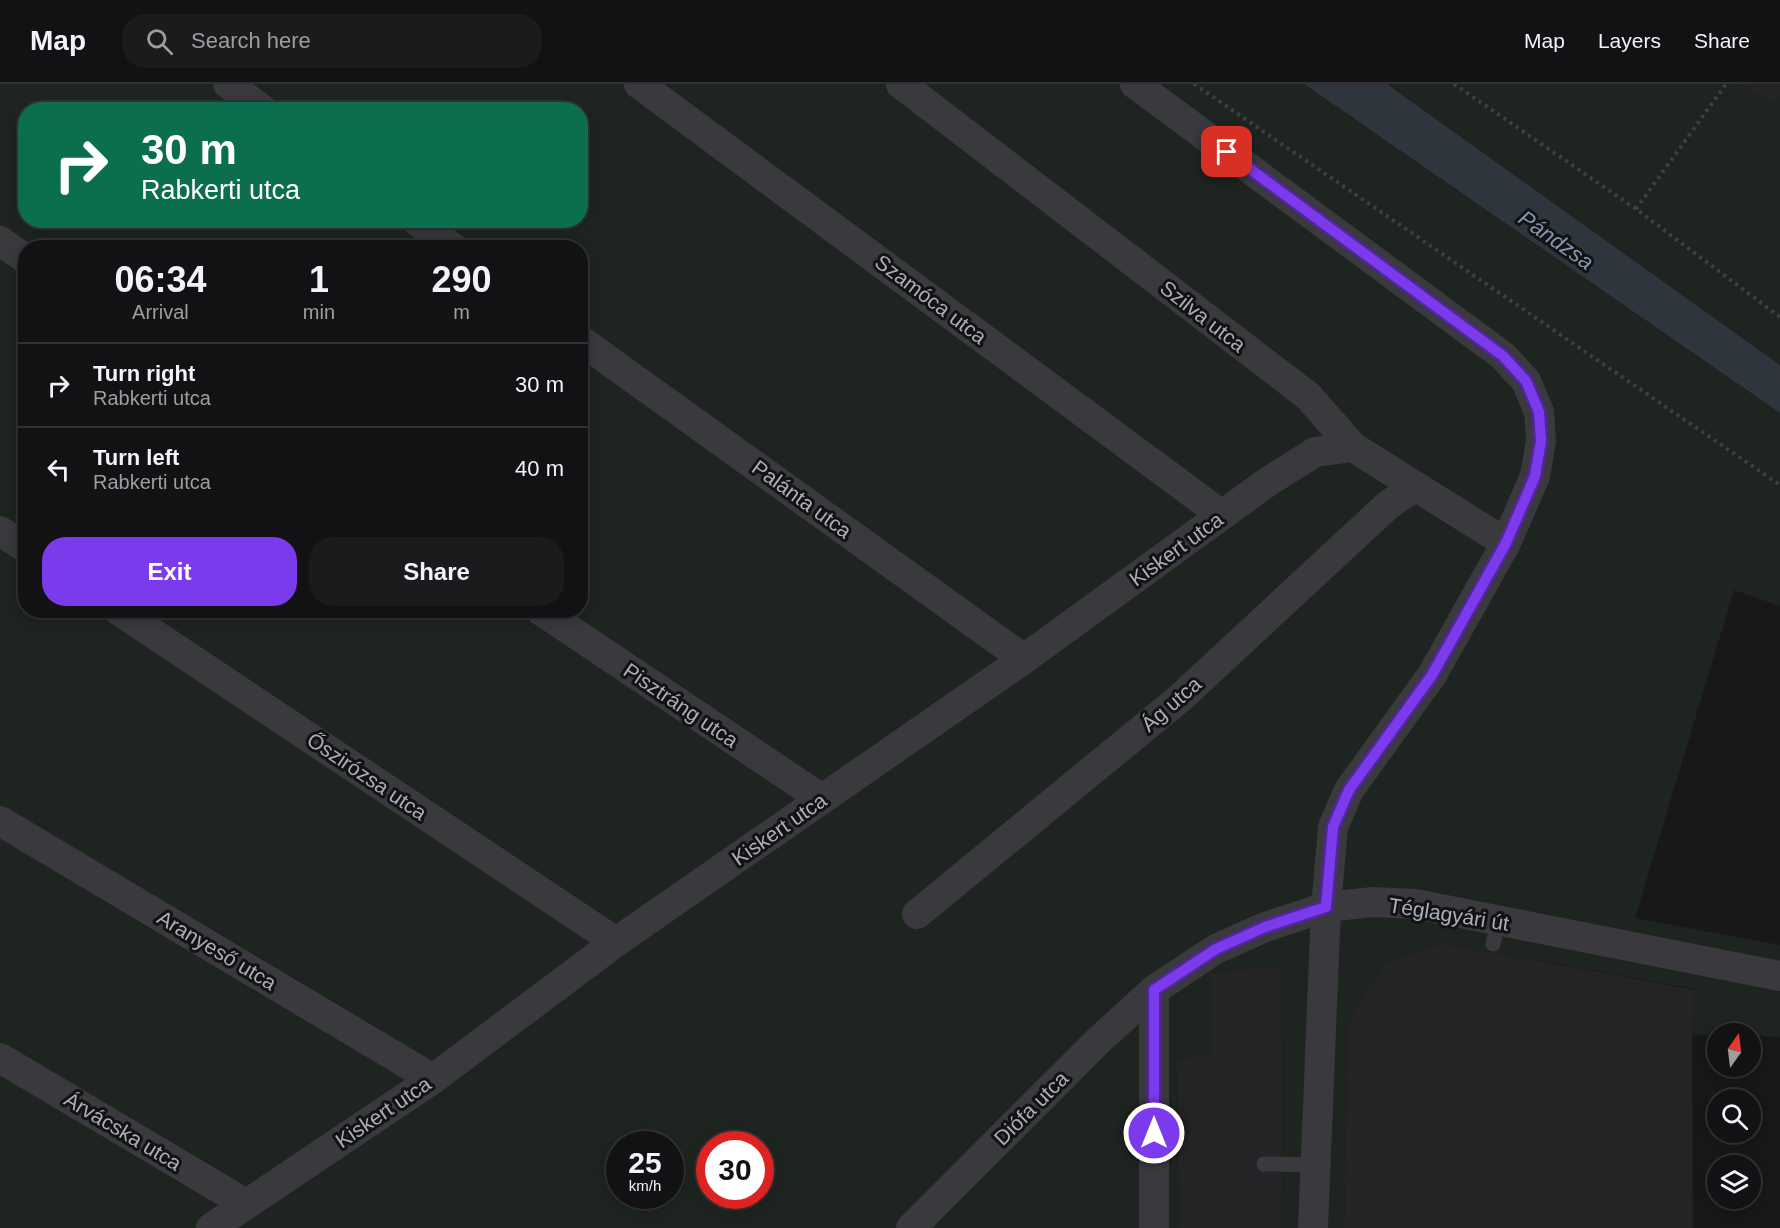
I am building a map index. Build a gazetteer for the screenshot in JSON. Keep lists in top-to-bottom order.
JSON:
{
  "streets": {
    "street": [
      "Szamóca utca",
      "Szilva utca",
      "Palánta utca",
      "Kiskert utca",
      "Ág utca",
      "Pisztráng utca",
      "Őszirózsa utca",
      "Téglagyári út",
      "Aranyeső utca",
      "Diófa utca",
      "Árvácska utca"
    ]
  },
  "crossings": [
    ["Szamóca utca", "Kiskert utca"],
    ["Szilva utca", "Kiskert utca"],
    ["Szilva utca", "Ág utca"],
    ["Palánta utca", "Kiskert utca"],
    ["Kiskert utca", "Pisztráng utca"],
    ["Kiskert utca", "Őszirózsa utca"],
    ["Kiskert utca", "Aranyeső utca"],
    ["Kiskert utca", "Árvácska utca"],
    ["Téglagyári út", "Diófa utca"]
  ],
  "water": ["Pándzsa"],
  "north": "top",
  "page": {
    "header": "Map",
    "search": "Search here",
    "nav": ["Map", "Layers", "Share"],
    "turn": ["30 m", "Rabkerti utca"],
    "eta": [
      "06:34",
      "Arrival",
      "1",
      "min",
      "290",
      "m"
    ],
    "list": [
      {
        "name": "Turn right",
        "note": "Rabkerti utca",
        "value": "30 m"
      },
      {
        "name": "Turn left",
        "note": "Rabkerti utca",
        "value": "40 m"
      }
    ],
    "buttons": ["Exit", "Share"],
    "speed": "25 km/h",
    "limit": "30"
  }
}
